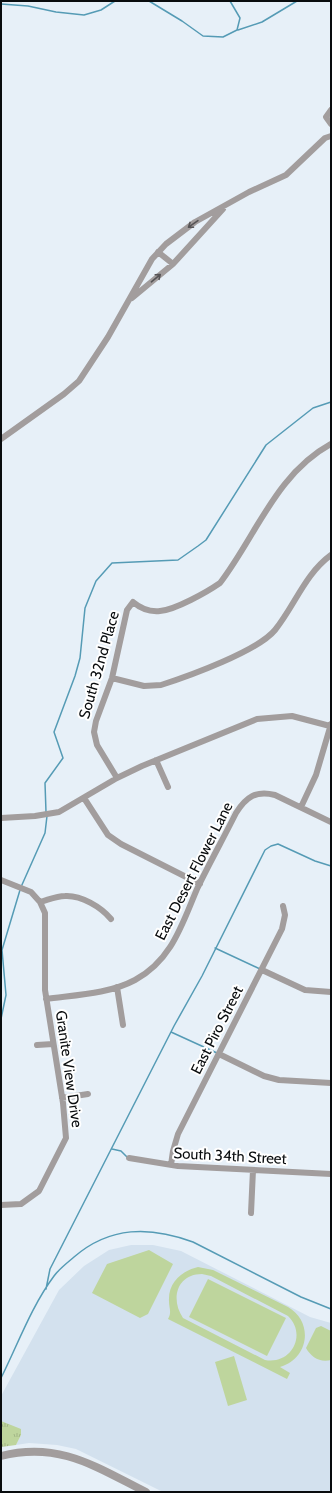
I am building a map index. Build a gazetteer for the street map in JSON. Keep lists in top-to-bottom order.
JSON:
{
  "streets": {
    "street": [
      "South 32nd Place",
      "East Desert Flower Lane",
      "East Piro Street",
      "Granite View Drive",
      "South 34th Street"
    ]
  },
  "crossings": [
    ["East Piro Street", "South 34th Street"]
  ]
}
